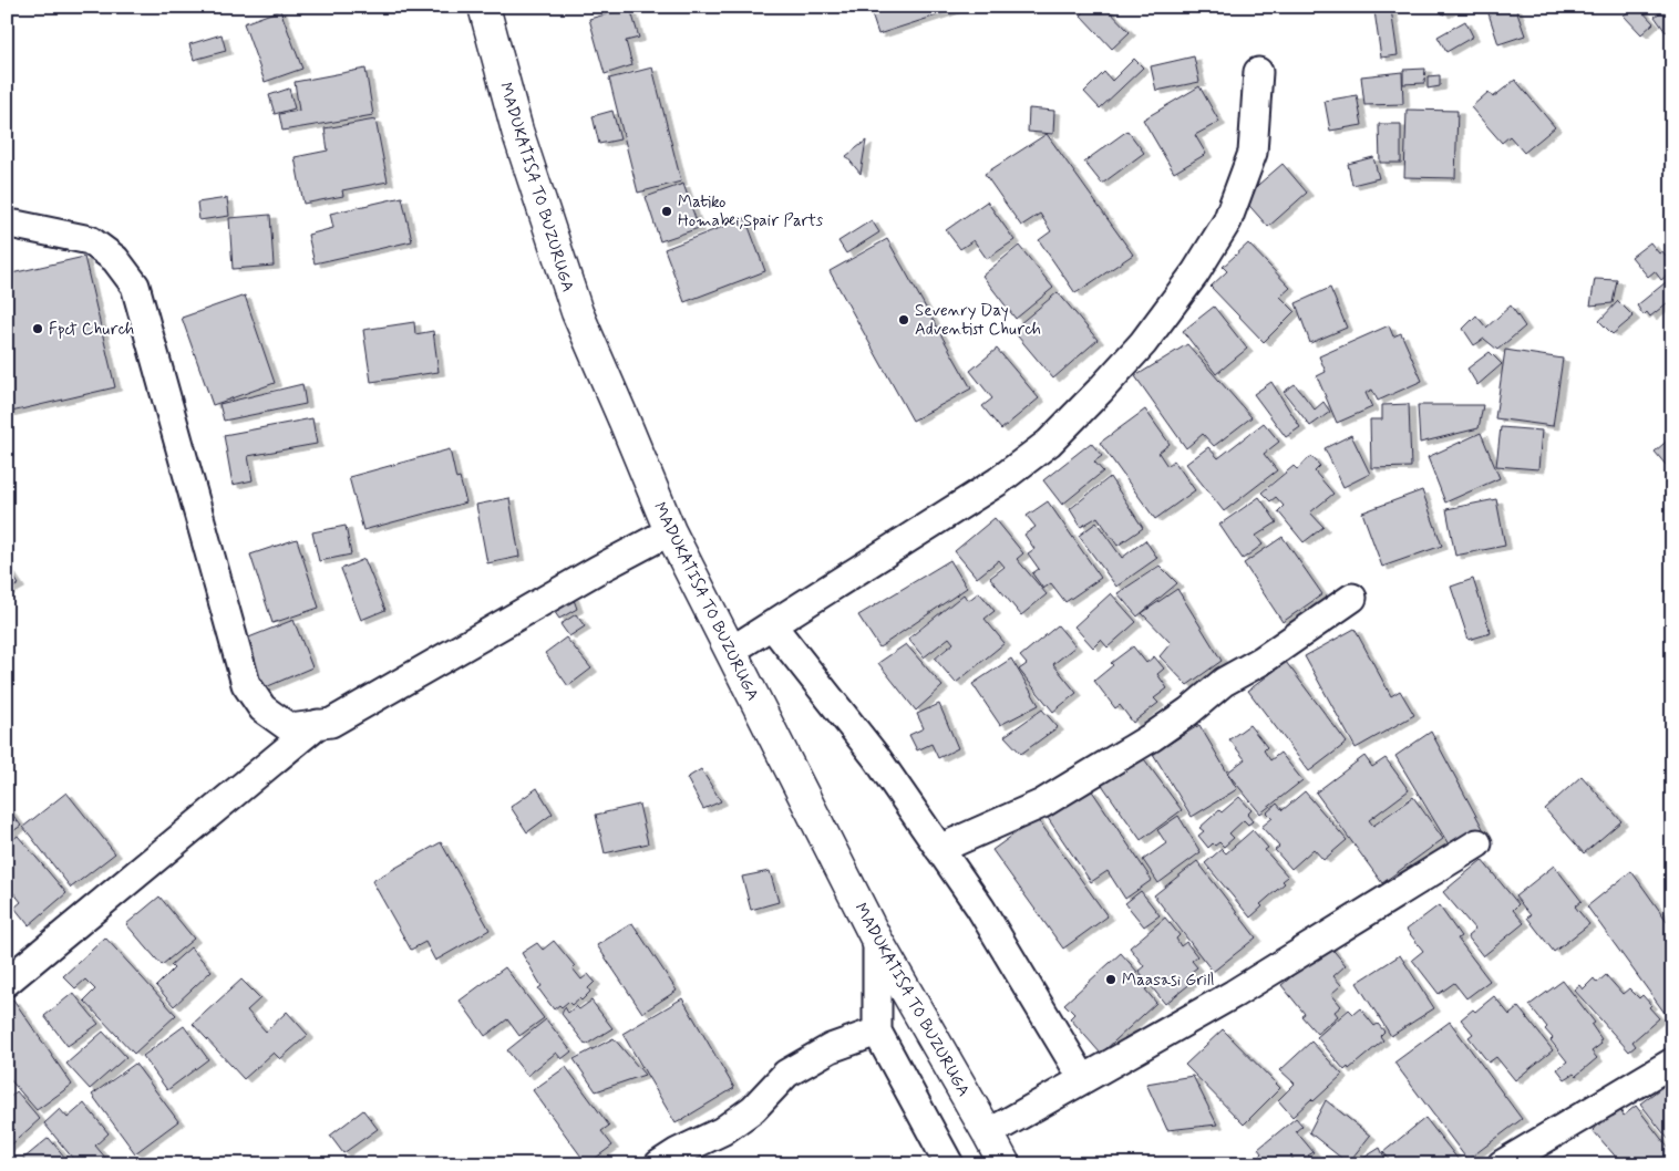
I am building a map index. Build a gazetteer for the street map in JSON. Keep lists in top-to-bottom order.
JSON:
{
  "streets": {
    "main road": ["MADUKATISA TO BUZURUGA"]
  },
  "places": [
    "Matiko Homabei,Spair Parts",
    "Sevenry Day Adventist Church",
    "Fpct Church",
    "Maasasi Grill"
  ]
}
